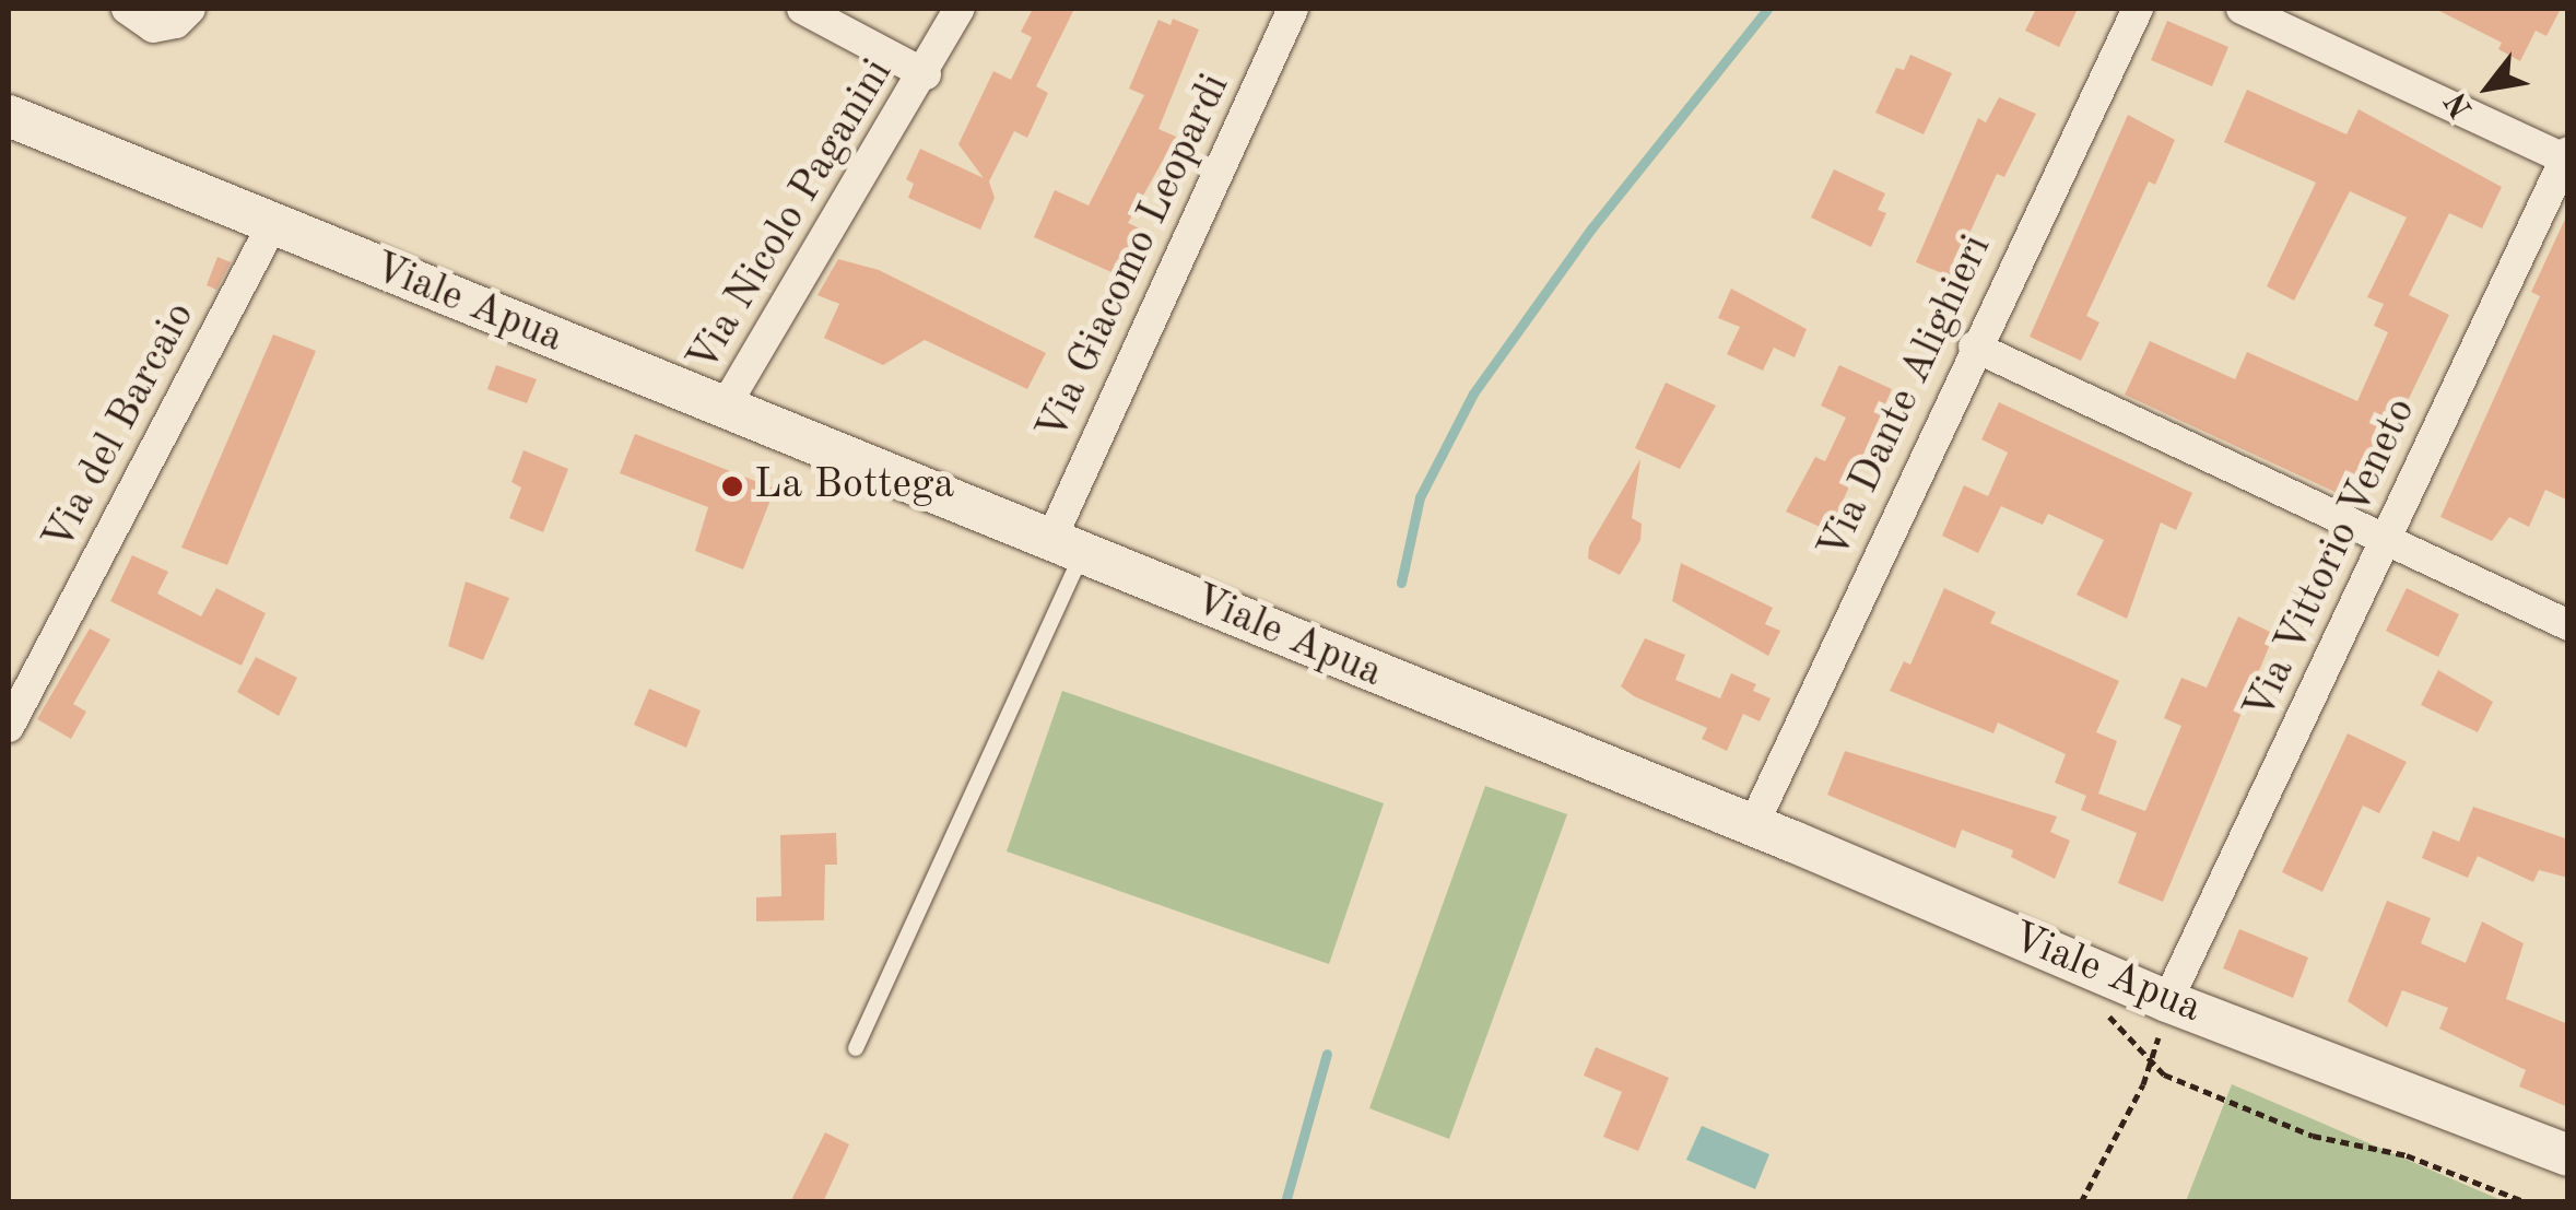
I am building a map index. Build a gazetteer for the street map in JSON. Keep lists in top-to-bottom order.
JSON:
{
  "streets": {
    "street": [
      "Via Nicolo Paganini",
      "Via Giacomo Leopardi",
      "Viale Apua",
      "Via Dante Alighieri",
      "Via del Barcaio",
      "Via Vittorio Veneto"
    ]
  },
  "crossings": [
    ["Via Nicolo Paganini", "Viale Apua"],
    ["Via Giacomo Leopardi", "Viale Apua"],
    ["Viale Apua", "Via Dante Alighieri"],
    ["Viale Apua", "Via del Barcaio"],
    ["Viale Apua", "Via Vittorio Veneto"]
  ],
  "places": ["La Bottega"],
  "north": "bottom left"
}
